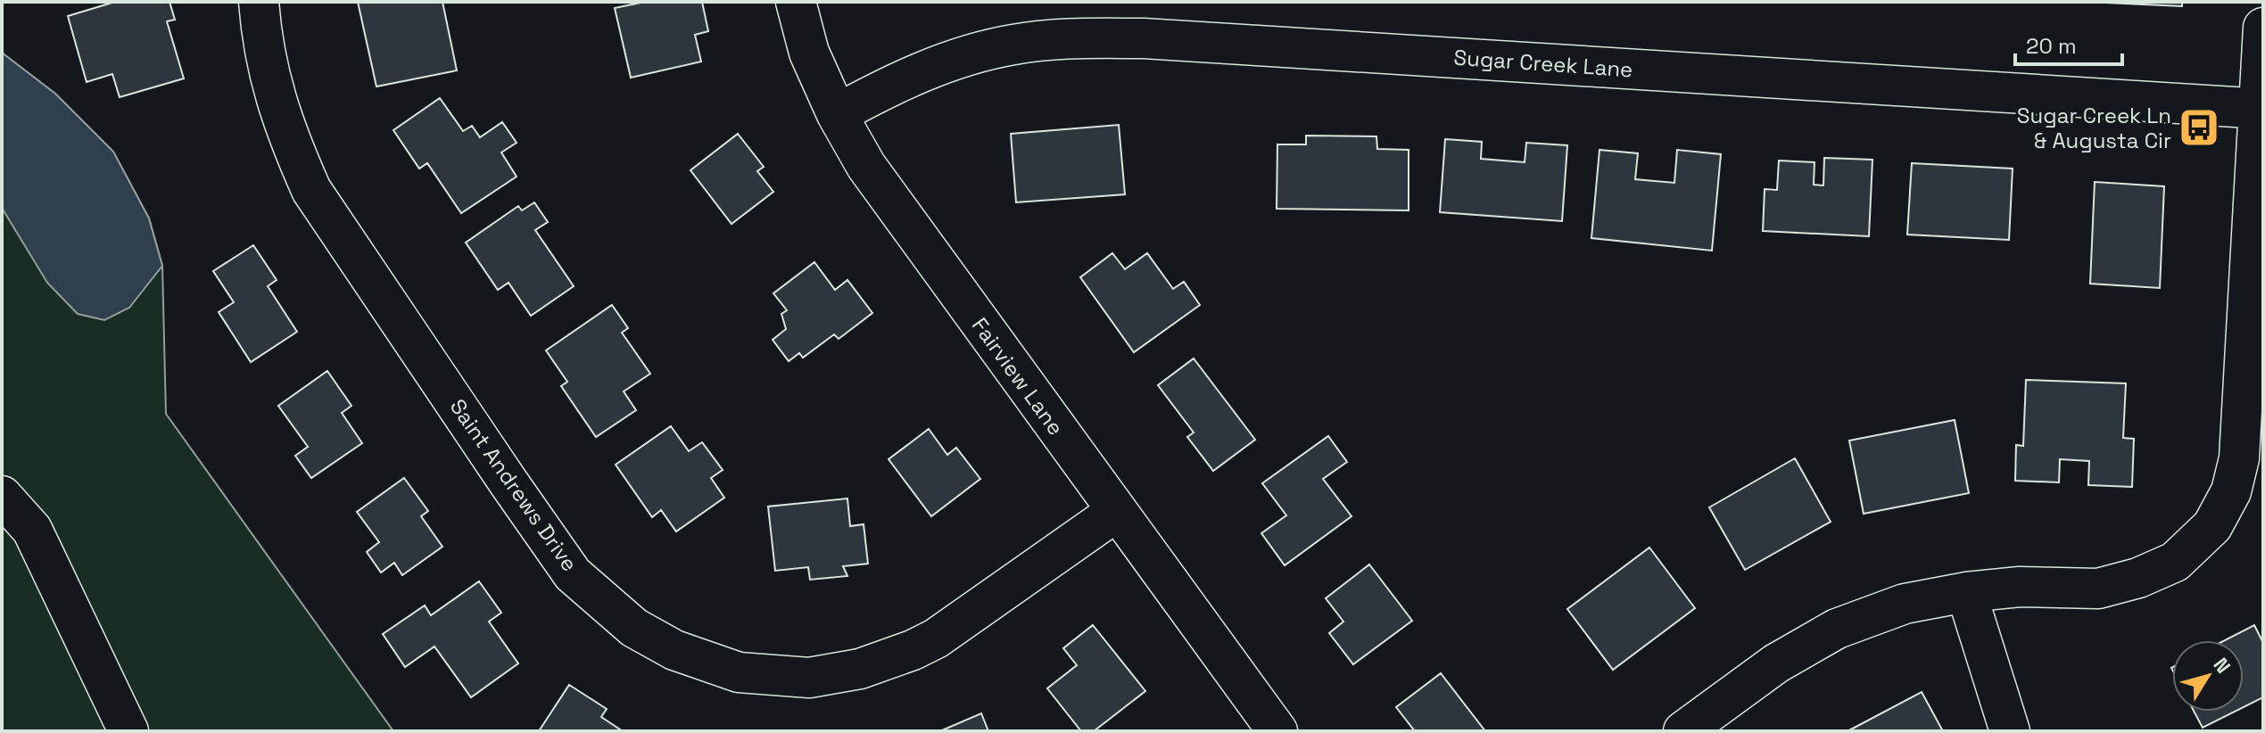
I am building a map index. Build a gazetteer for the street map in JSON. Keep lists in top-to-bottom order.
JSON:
{
  "streets": {
    "street": ["Sugar Creek Lane", "Fairview Lane", "Saint Andrews Drive"]
  },
  "crossings": [
    ["Sugar Creek Lane", "Fairview Lane"],
    ["Fairview Lane", "Saint Andrews Drive"]
  ],
  "places": {
    "bus stop": ["Sugar Creek Ln & Augusta Cir"]
  },
  "scale_bar": "20 m",
  "north": "top right"
}
